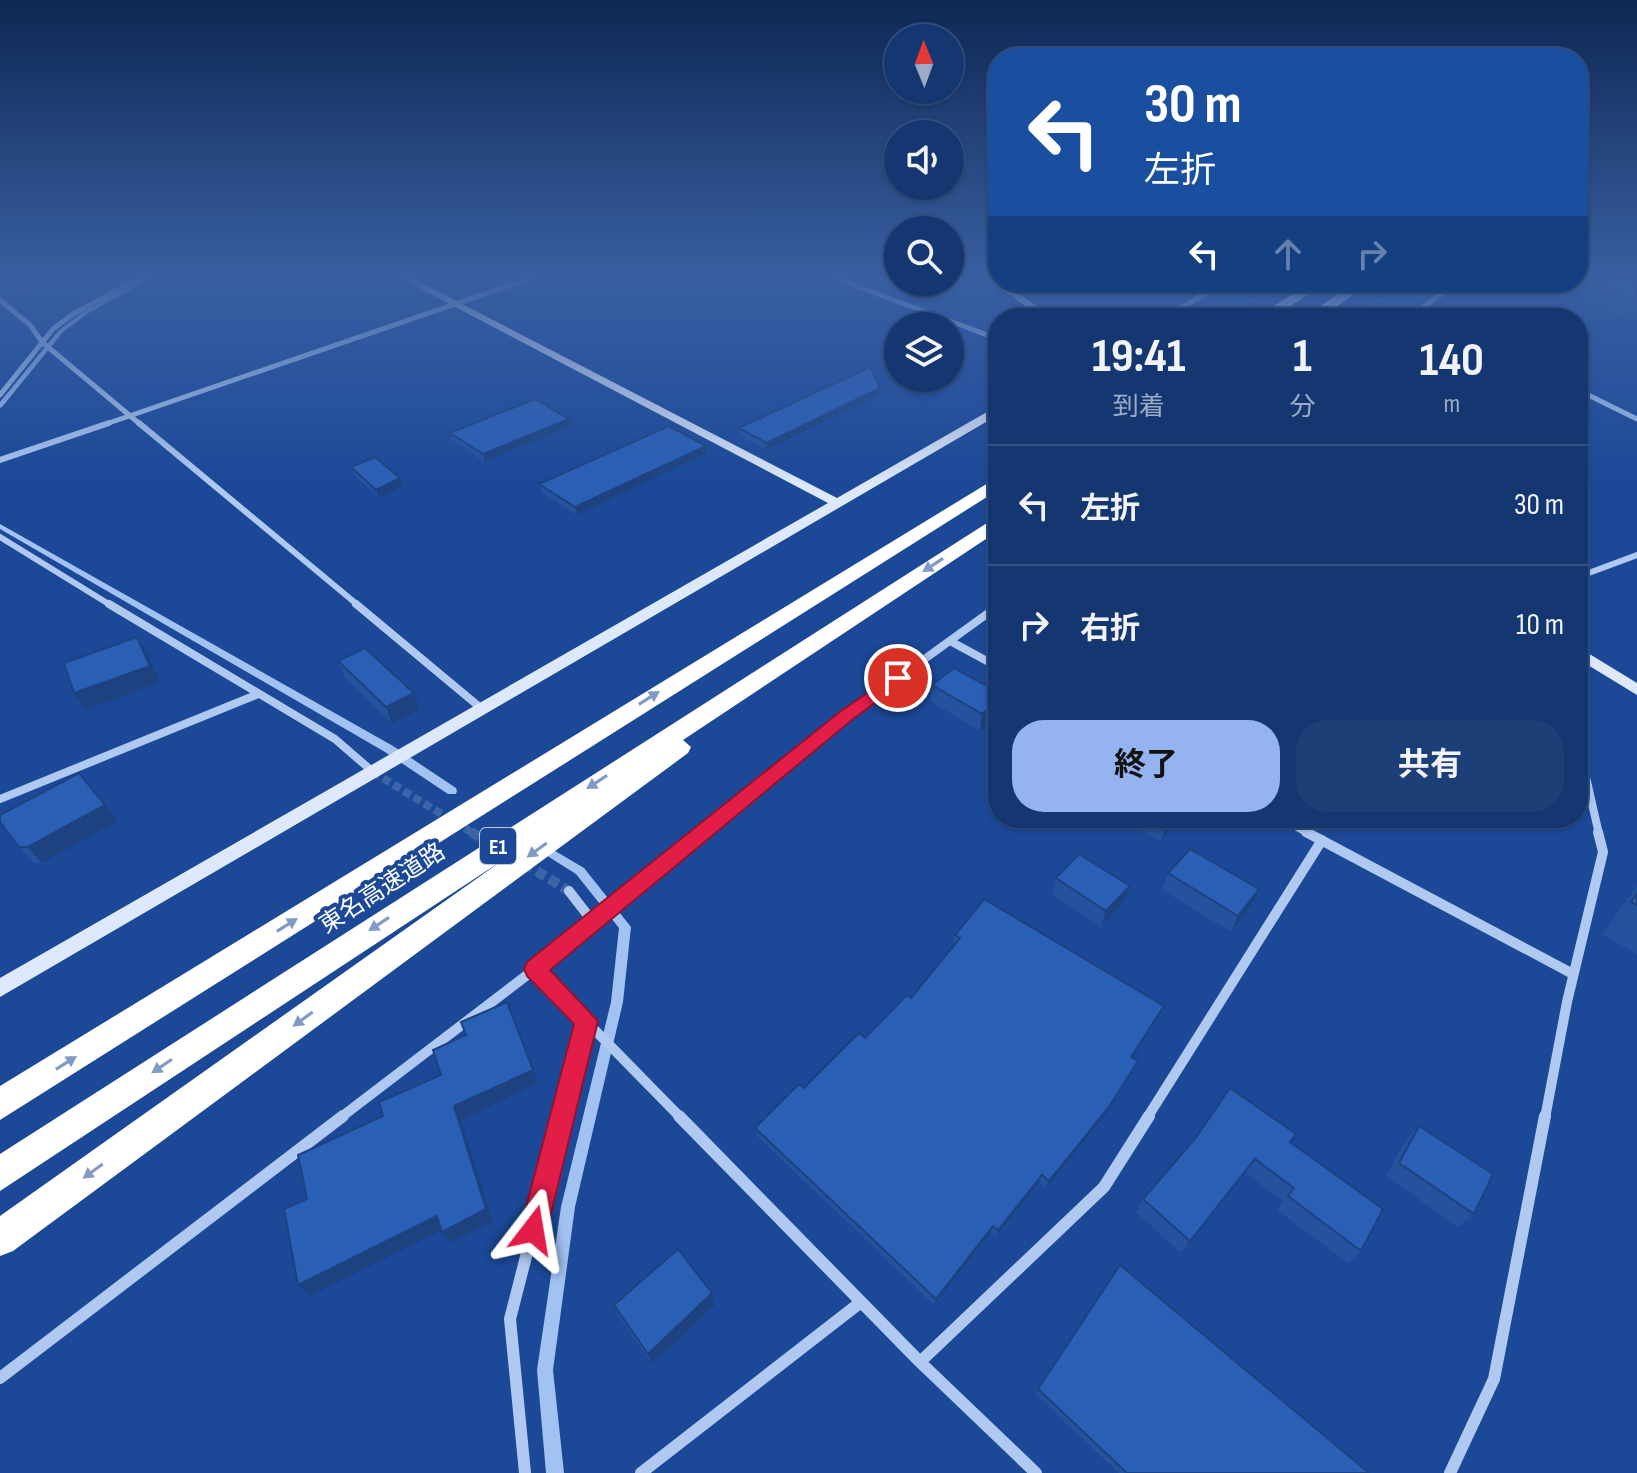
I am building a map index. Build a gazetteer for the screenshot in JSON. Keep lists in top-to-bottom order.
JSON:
{
  "streets": {
    "highway": ["E1", "東名高速道路"]
  },
  "north": "top",
  "page": {
    "turn": ["30 m", "左折"],
    "eta": [
      "19:41",
      "到着",
      "1",
      "分",
      "140",
      "m"
    ],
    "list": [
      {
        "name": "左折",
        "value": "30 m"
      },
      {
        "name": "右折",
        "value": "10 m"
      }
    ],
    "buttons": ["終了", "共有"]
  }
}
